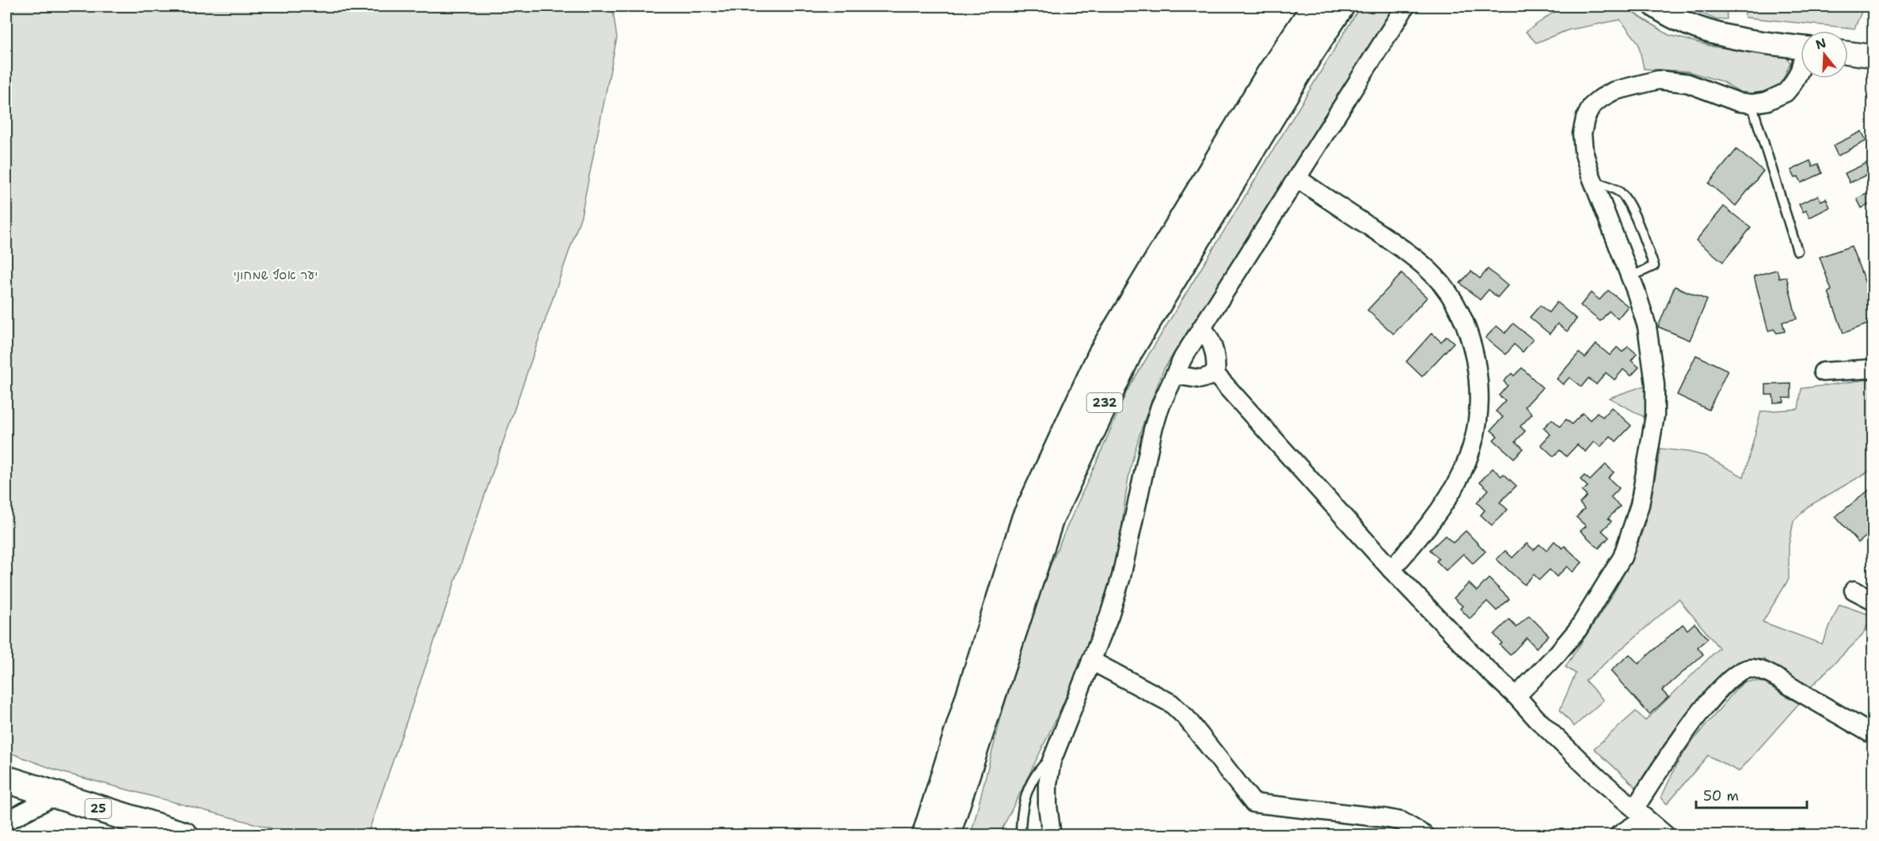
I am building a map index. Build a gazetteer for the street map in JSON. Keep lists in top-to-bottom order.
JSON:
{
  "streets": {
    "main road": ["232", "25"]
  },
  "parks": ["יער אסף שמחוני"],
  "scale_bar": "50 m",
  "north": "top"
}
